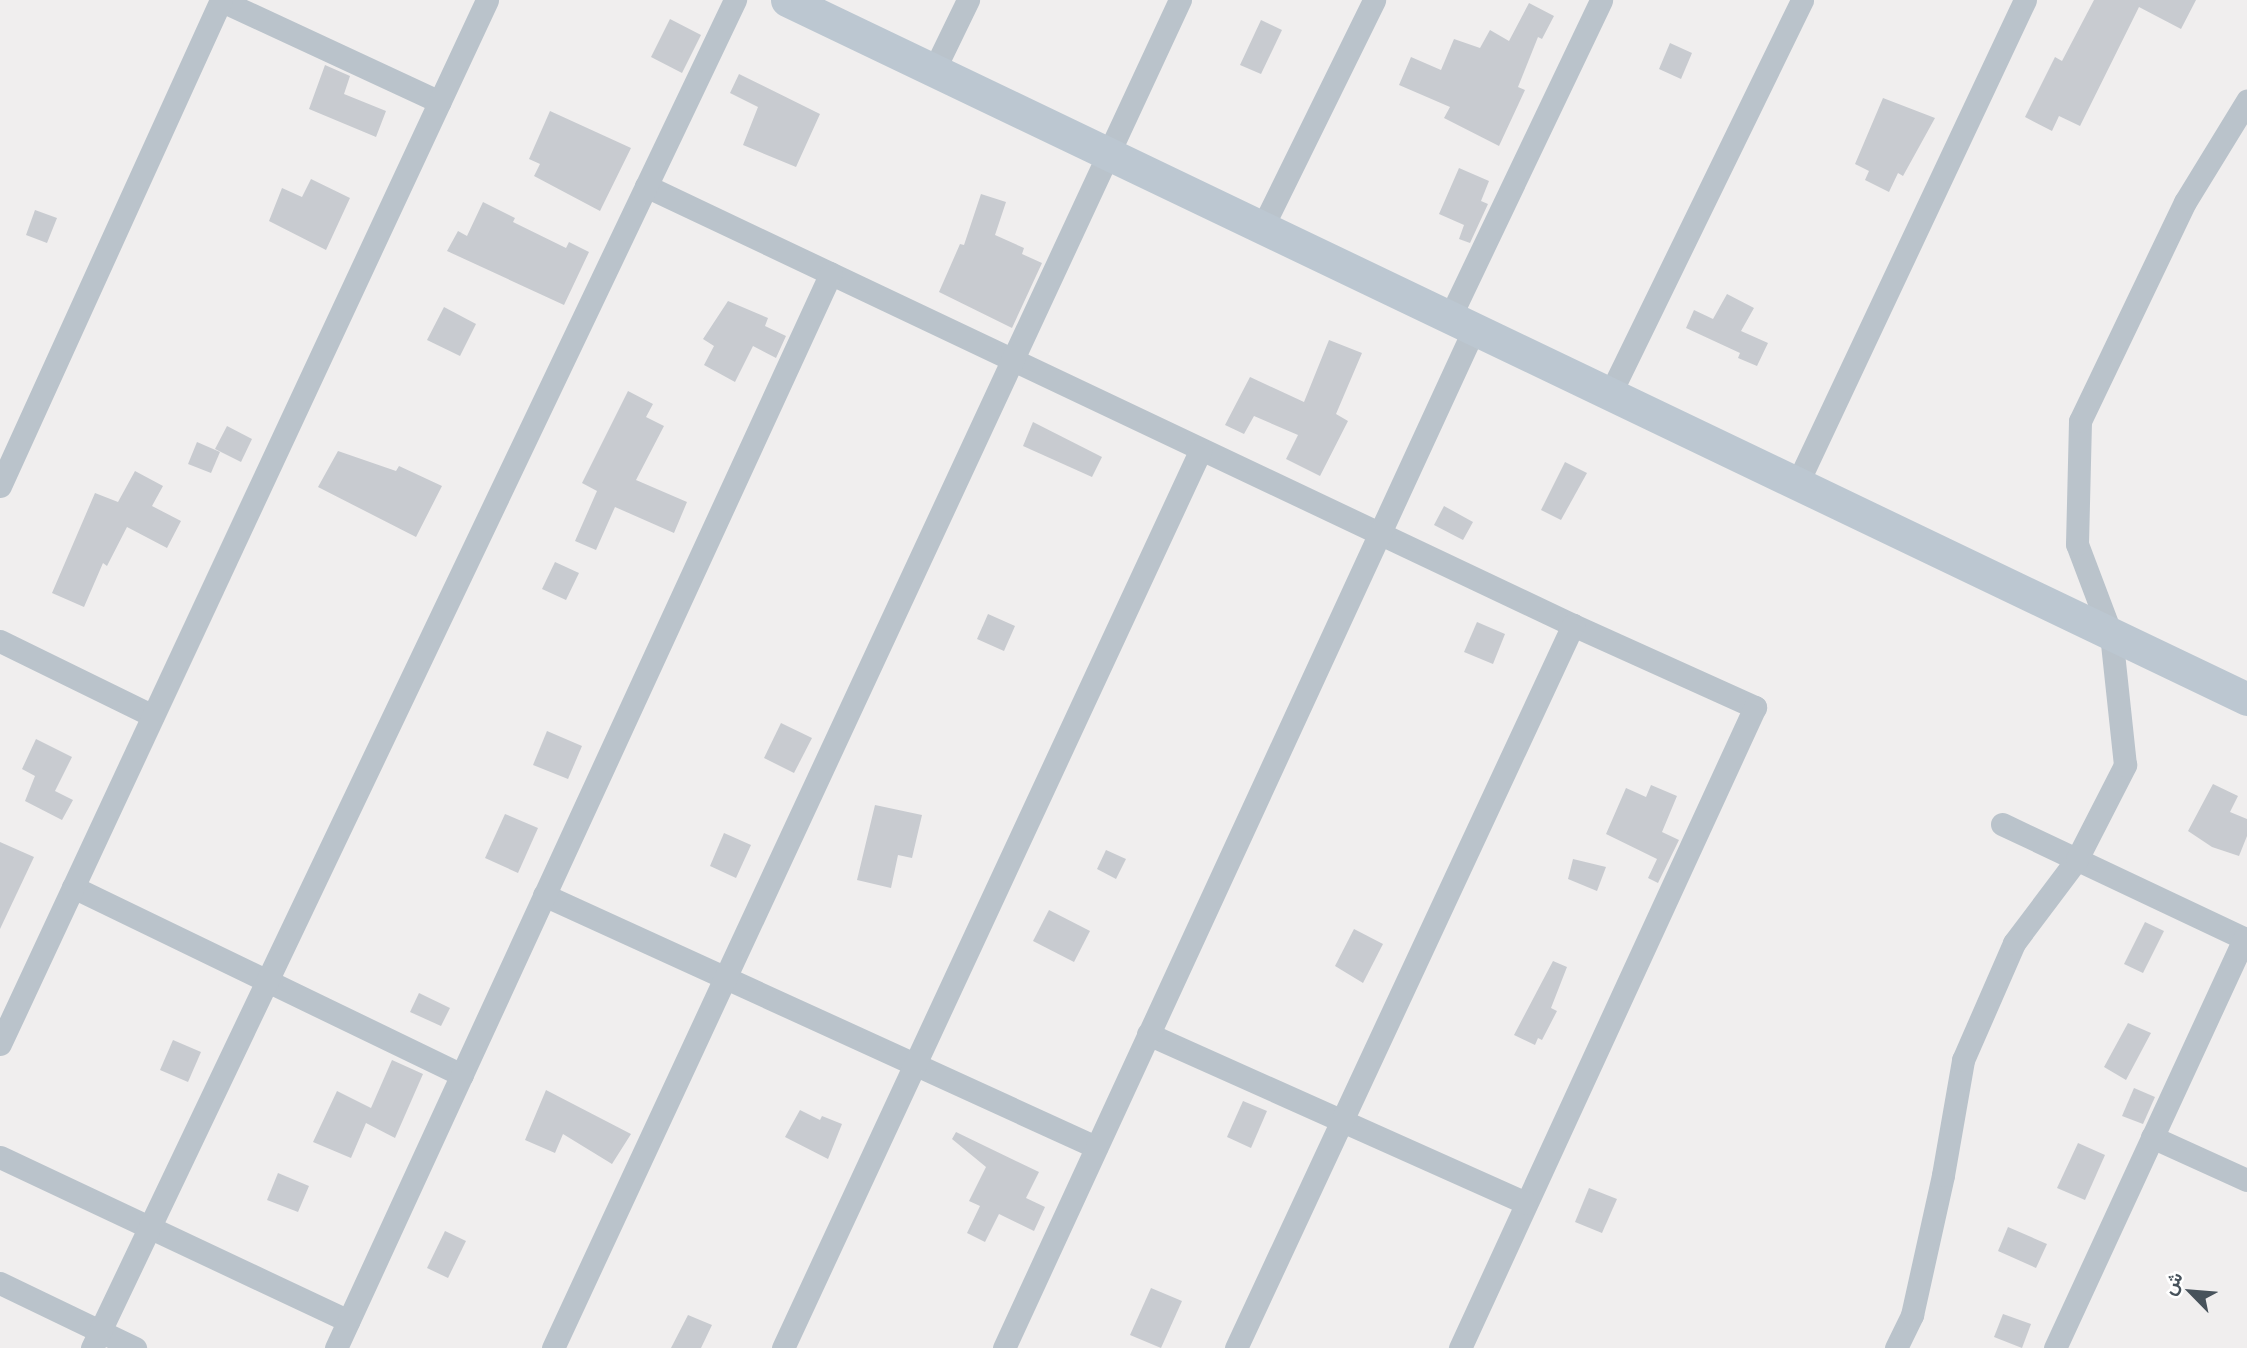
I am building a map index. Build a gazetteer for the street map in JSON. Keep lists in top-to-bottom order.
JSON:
{
  "north": "top left"
}
